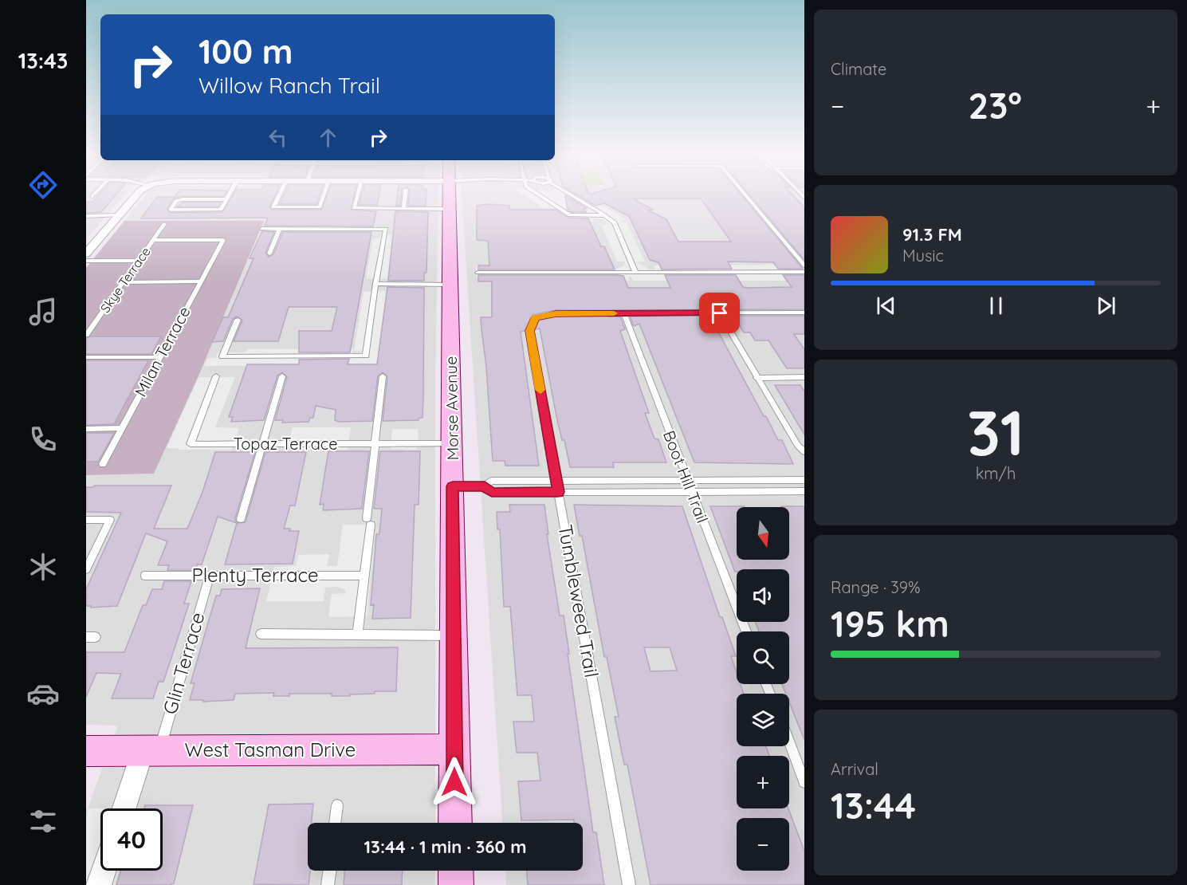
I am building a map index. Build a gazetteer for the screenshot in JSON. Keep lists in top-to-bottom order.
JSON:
{
  "streets": {
    "street": ["Morse Avenue", "West Tasman Drive"],
    "lane": [
      "Skye Terrace",
      "Milan Terrace",
      "Topaz Terrace",
      "Boot Hill Trail",
      "Plenty Terrace",
      "Tumbleweed Trail",
      "Glin Terrace"
    ]
  },
  "crossings": [
    ["Skye Terrace", "Milan Terrace"],
    ["Morse Avenue", "Topaz Terrace"],
    ["Morse Avenue", "West Tasman Drive"],
    ["Boot Hill Trail", "Tumbleweed Trail"],
    ["Plenty Terrace", "Glin Terrace"],
    ["Glin Terrace", "West Tasman Drive"]
  ],
  "north": "bottom",
  "page": {
    "tabs": "13:43",
    "tile": [
      "Climate",
      ["31", "km/h"],
      ["Range · 39%", "195 km"],
      ["Arrival", "13:44"]
    ],
    "turn": ["100 m", "Willow Ranch Trail"],
    "heat": ["−", "23°", "+"],
    "song": ["91.3 FM", "Music"],
    "map_buttons": ["+", "−"],
    "limit": "40",
    "trip": "13:44 · 1 min · 360 m"
  }
}
